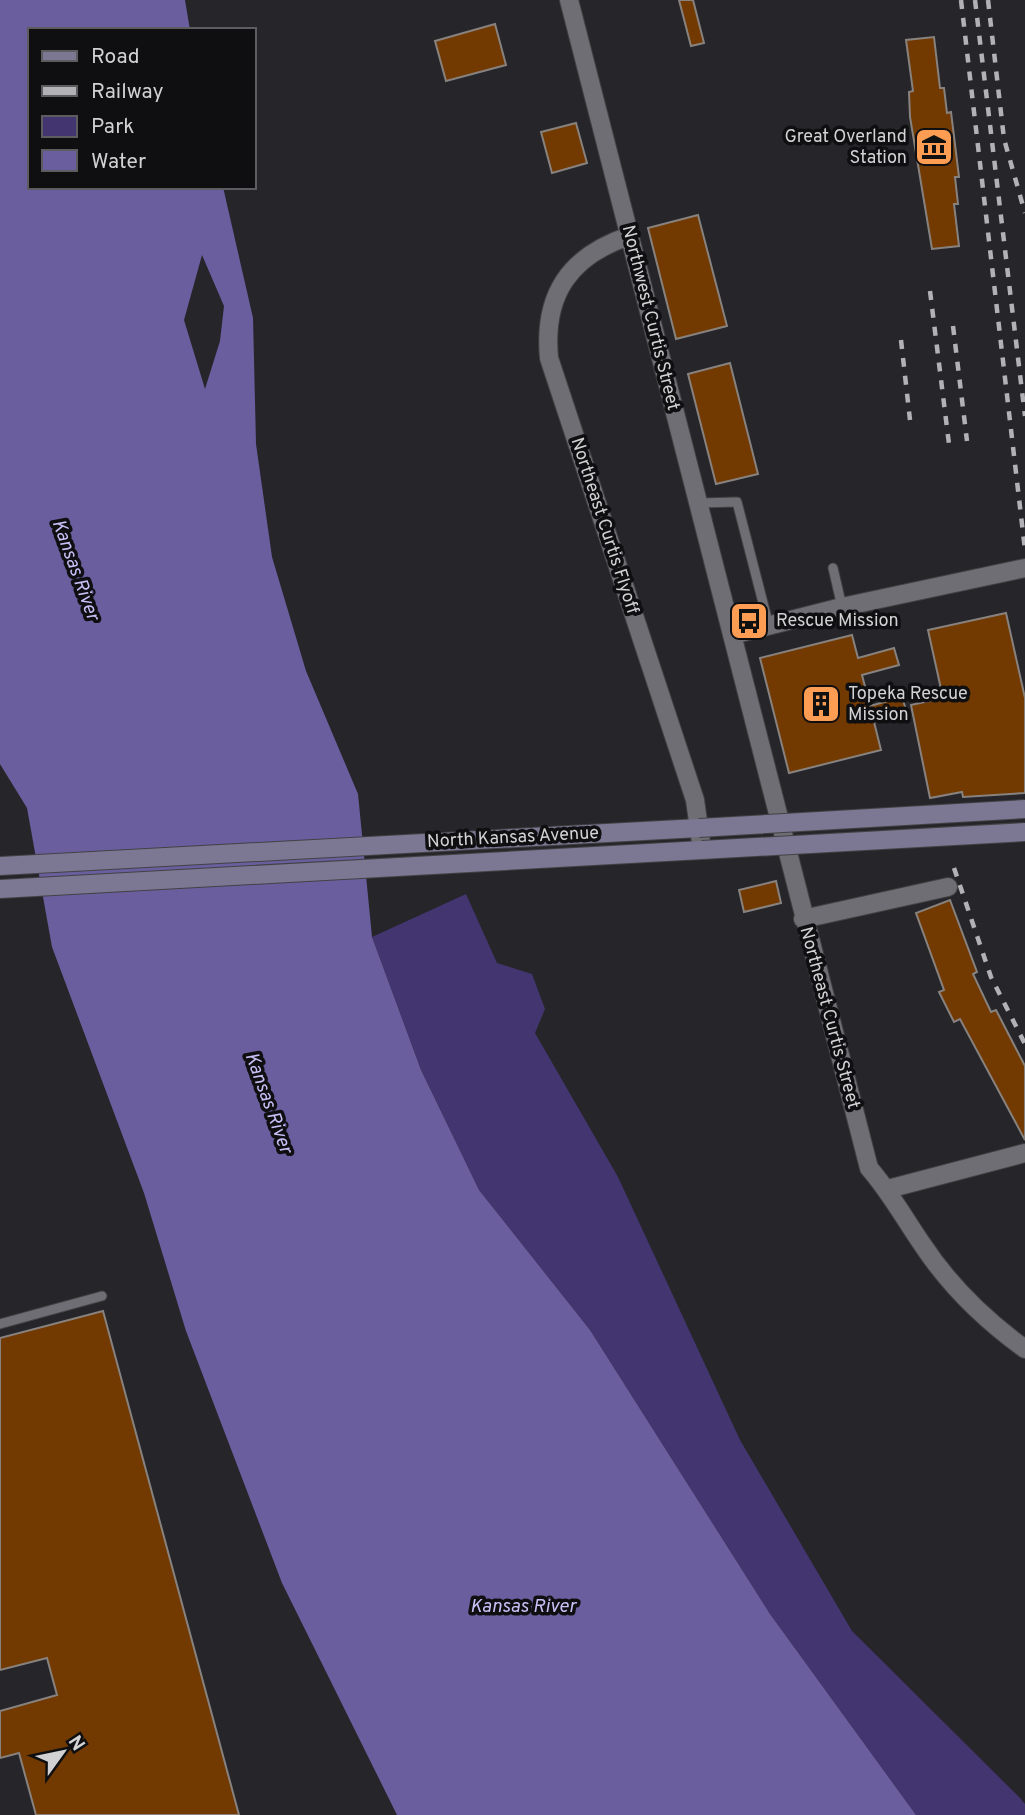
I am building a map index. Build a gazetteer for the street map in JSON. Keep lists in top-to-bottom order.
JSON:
{
  "streets": {
    "main road": ["North Kansas Avenue"],
    "street": ["Northwest Curtis Street", "Northeast Curtis Flyoff", "Northeast Curtis Street"]
  },
  "crossings": [
    ["Northwest Curtis Street", "Northeast Curtis Flyoff"],
    ["Northwest Curtis Street", "Northeast Curtis Street"],
    ["Northeast Curtis Flyoff", "North Kansas Avenue"]
  ],
  "water": ["Kansas River"],
  "places": {
    "museum": ["Great Overland Station"],
    "bus stop": ["Rescue Mission"],
    "building": ["Topeka Rescue Mission"]
  },
  "legend": [
    "Road",
    "Railway",
    "Park",
    "Water"
  ],
  "north": "top right"
}
